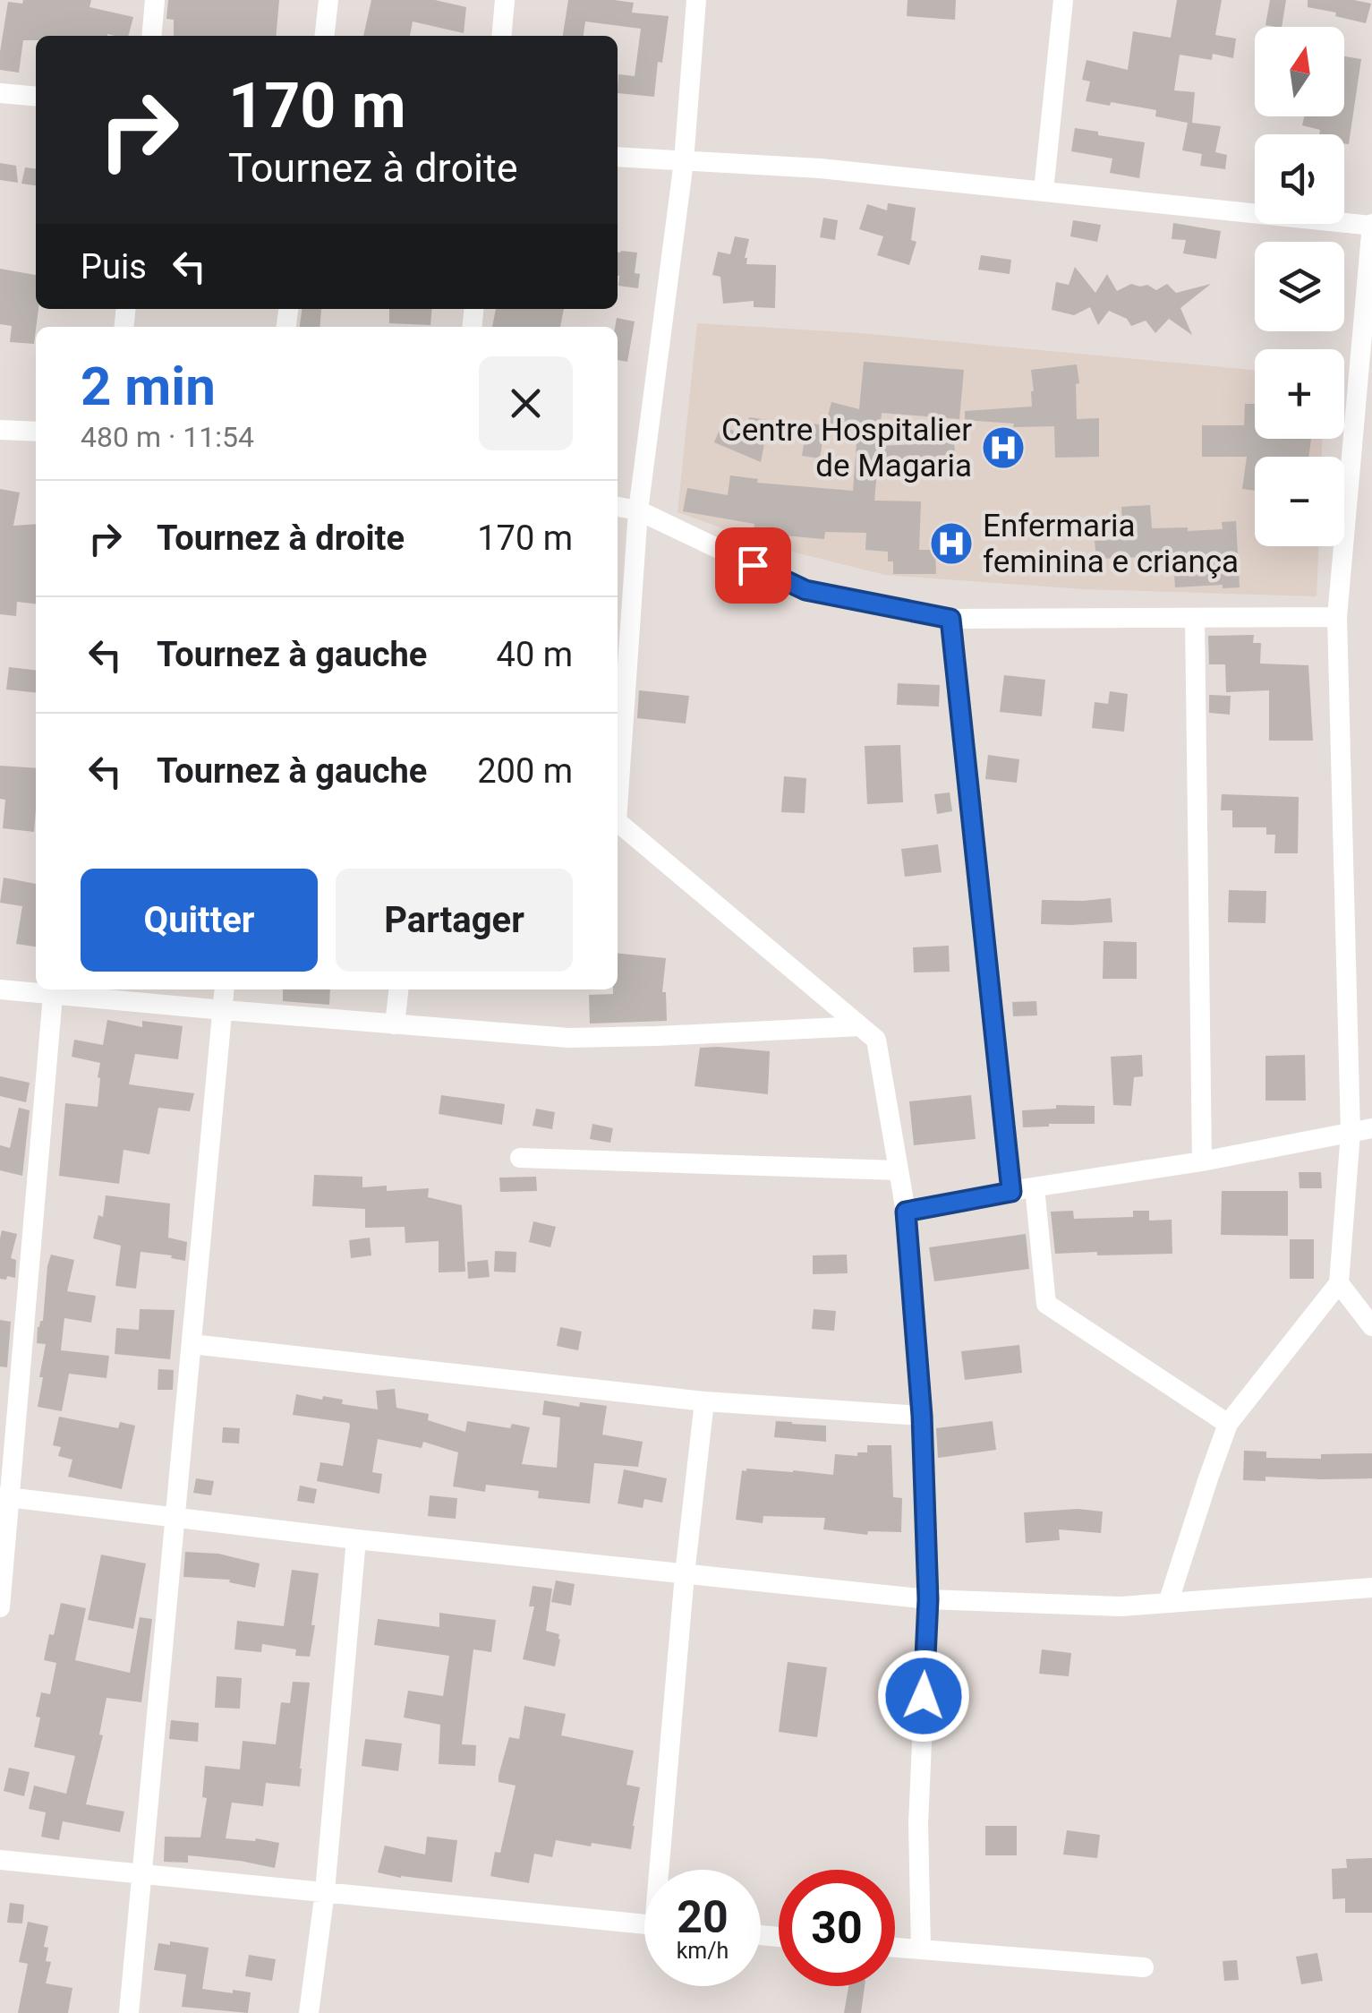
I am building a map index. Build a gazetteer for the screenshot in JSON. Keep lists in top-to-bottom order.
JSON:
{
  "places": {
    "hospital": ["Centre Hospitalier de Magaria", "Enfermaria feminina e criança"]
  },
  "north": "top",
  "page": {
    "map_buttons": ["+", "−"],
    "turn": ["170 m", "Tournez à droite"],
    "then": "Puis",
    "heading": ["2 min", "480 m · 11:54"],
    "list": [
      {
        "name": "Tournez à droite",
        "value": "170 m"
      },
      {
        "name": "Tournez à gauche",
        "value": "40 m"
      },
      {
        "name": "Tournez à gauche",
        "value": "200 m"
      }
    ],
    "buttons": ["Quitter", "Partager"],
    "speed": "20 km/h",
    "limit": "30"
  }
}
